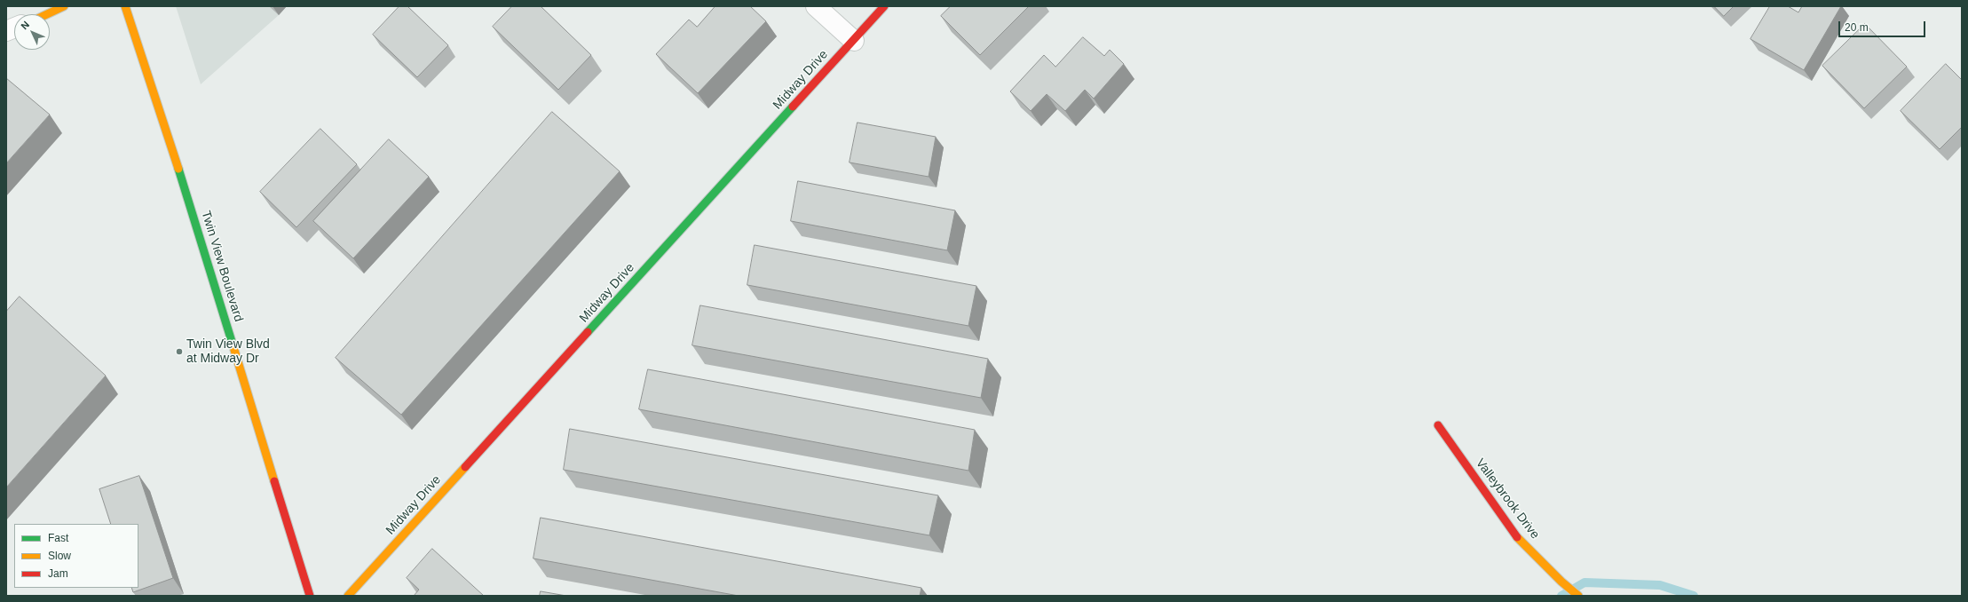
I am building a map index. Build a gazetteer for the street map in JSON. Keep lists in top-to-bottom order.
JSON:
{
  "streets": {
    "street": ["Midway Drive", "Twin View Boulevard", "Valleybrook Drive"]
  },
  "places": ["Twin View Blvd at Midway Dr"],
  "legend": ["Fast", "Slow", "Jam"],
  "scale_bar": "20 m",
  "north": "top left"
}
